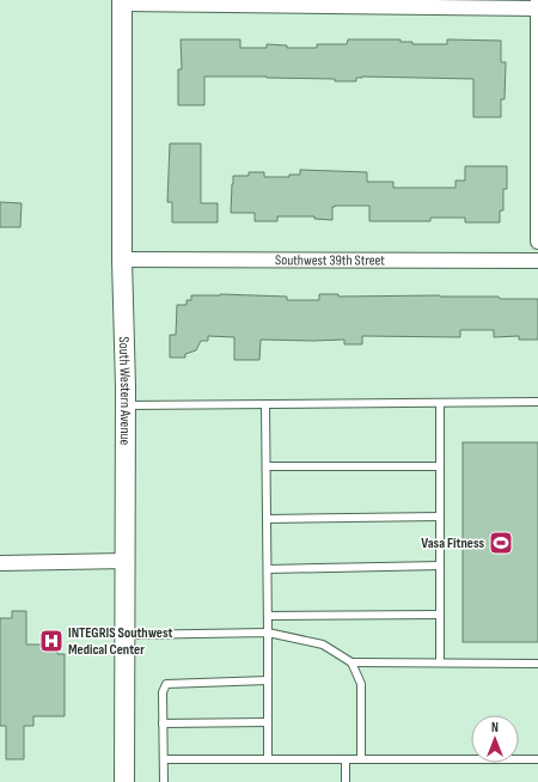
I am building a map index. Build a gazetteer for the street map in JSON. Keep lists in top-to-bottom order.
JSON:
{
  "streets": {
    "main road": ["South Western Avenue"],
    "street": ["Southwest 39th Street"]
  },
  "crossings": [
    ["Southwest 39th Street", "South Western Avenue"]
  ],
  "places": {
    "sports": ["Vasa Fitness"],
    "hospital": ["INTEGRIS Southwest Medical Center"]
  },
  "north": "top"
}
